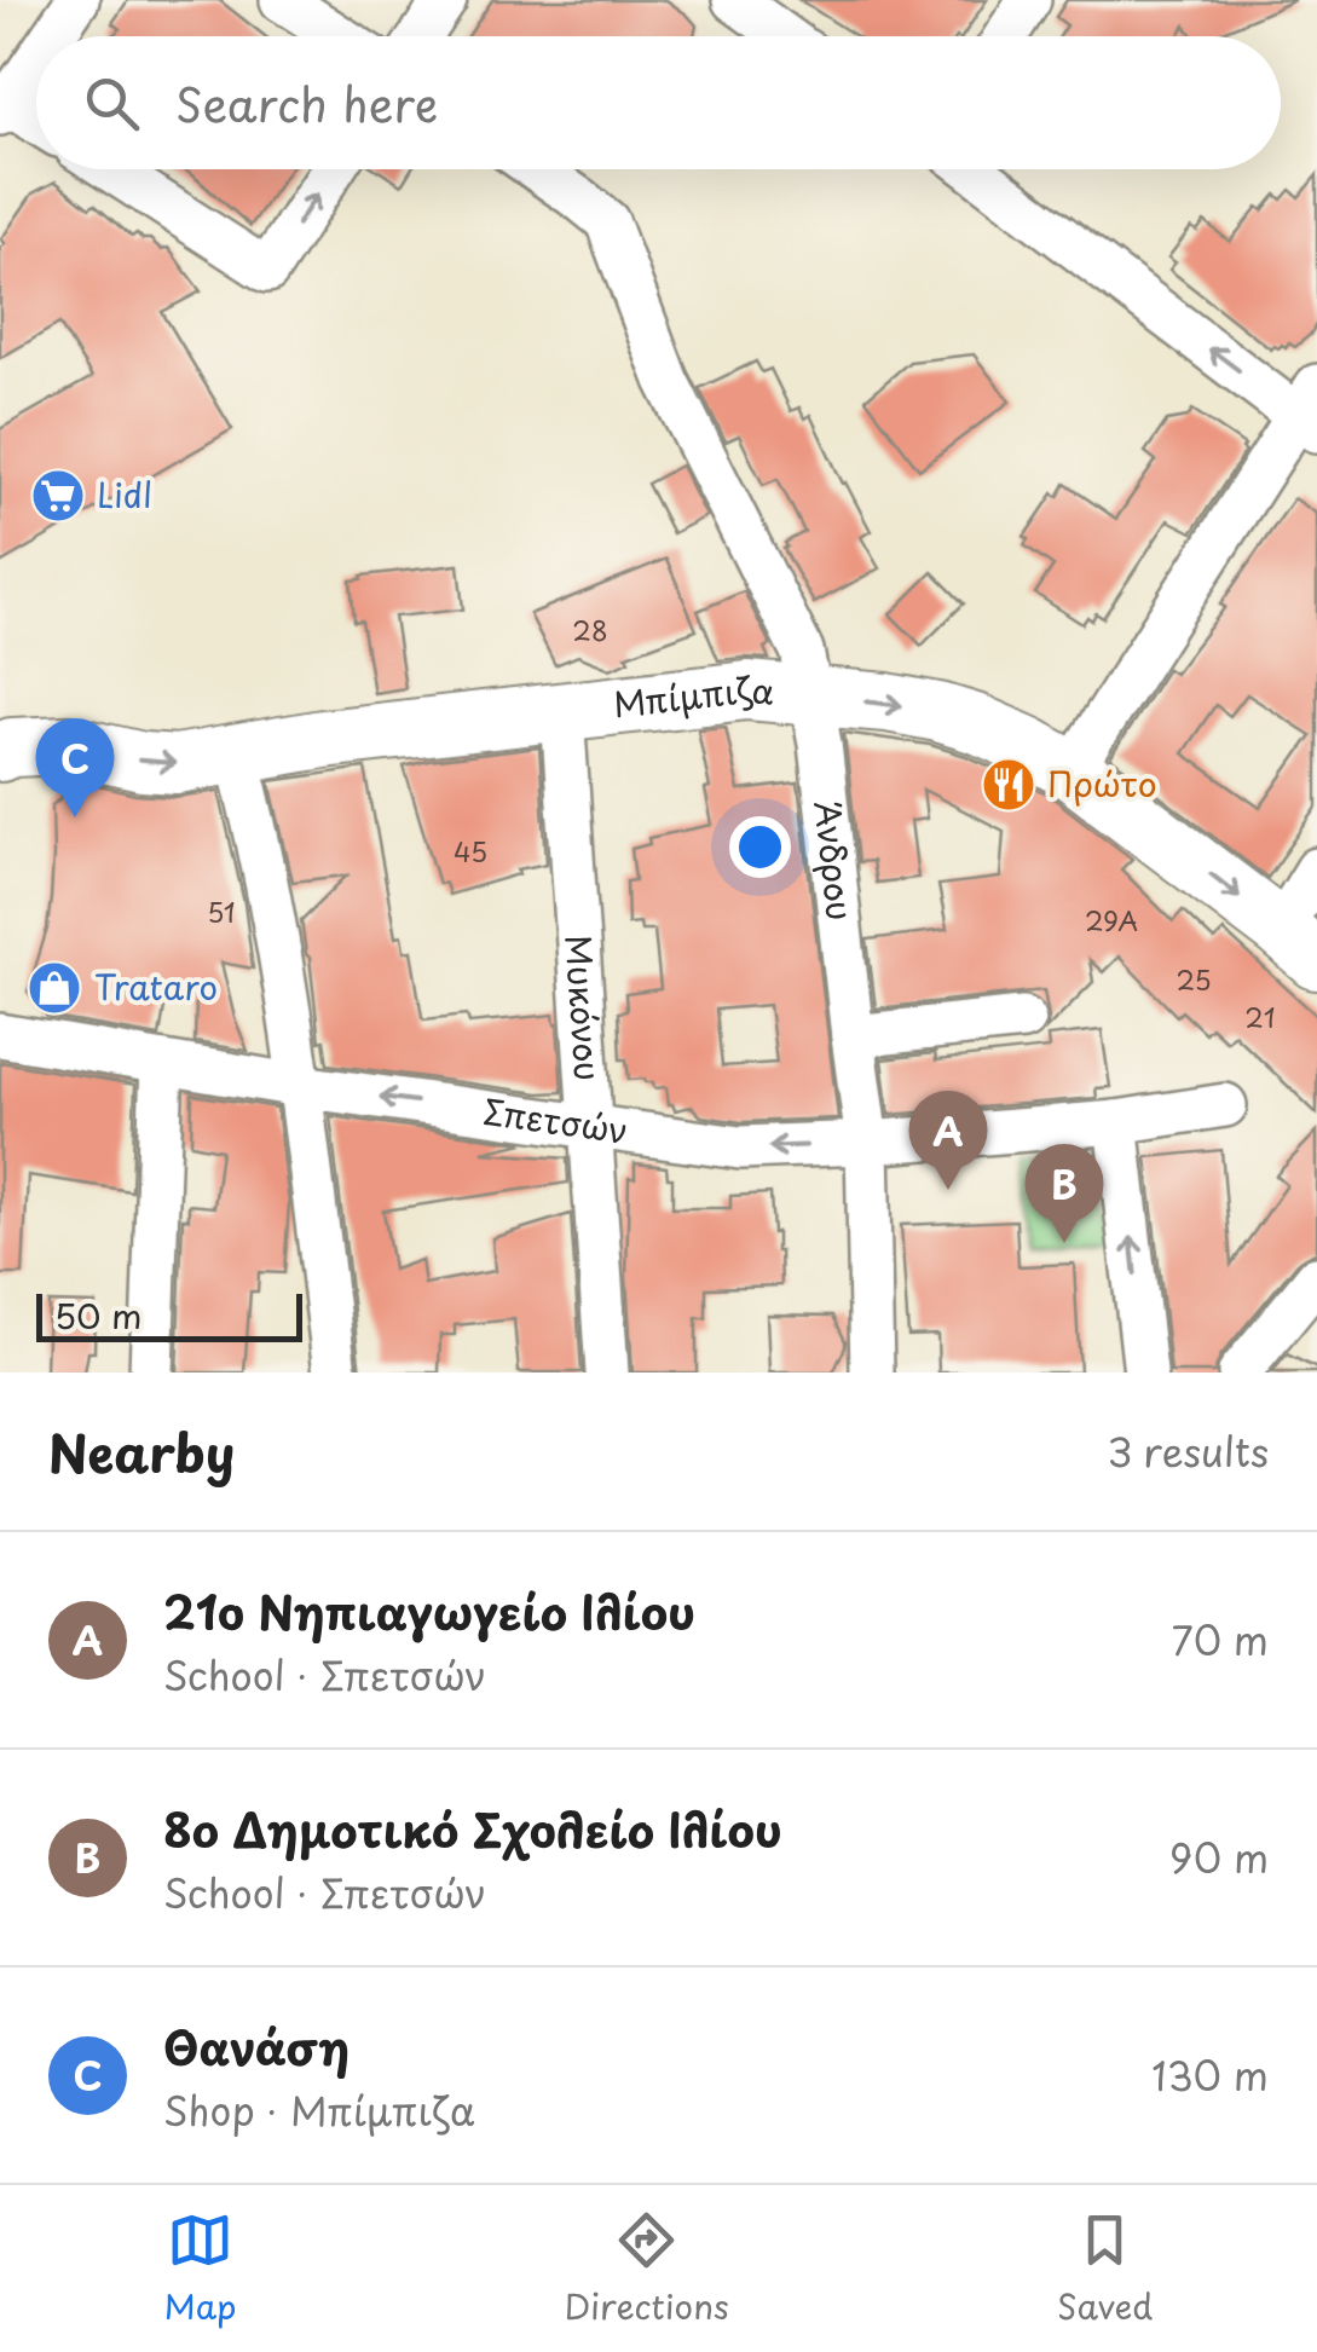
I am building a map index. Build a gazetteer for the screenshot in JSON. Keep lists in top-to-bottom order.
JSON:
{
  "streets": {
    "street": [
      "Μπίμπιζα",
      "Άνδρου",
      "Μυκόνου",
      "Σπετσών"
    ]
  },
  "crossings": [
    ["Μπίμπιζα", "Άνδρου"],
    ["Μπίμπιζα", "Μυκόνου"],
    ["Άνδρου", "Σπετσών"],
    ["Μυκόνου", "Σπετσών"]
  ],
  "one_way": ["Σπετσών"],
  "places": {
    "supermarket": ["Lidl"],
    "restaurant": ["Πρώτο"],
    "shop": ["Trataro"]
  },
  "house_numbers": [
    "28",
    "45",
    "51",
    "29Α",
    "25",
    "21"
  ],
  "scale_bar": "50 m",
  "page": {
    "search": "Search here",
    "pins": ["C", "A", "B"],
    "scale": "50 m",
    "heading": ["Nearby", "3 results"],
    "list": [
      {
        "mark": "A",
        "name": "21ο Νηπιαγωγείο Ιλίου",
        "note": "School · Σπετσών",
        "value": "70 m"
      },
      {
        "mark": "B",
        "name": "8ο Δημοτικό Σχολείο Ιλίου",
        "note": "School · Σπετσών",
        "value": "90 m"
      },
      {
        "mark": "C",
        "name": "Θανάση",
        "note": "Shop · Μπίμπιζα",
        "value": "130 m"
      }
    ],
    "nav": ["Map", "Directions", "Saved"]
  }
}
